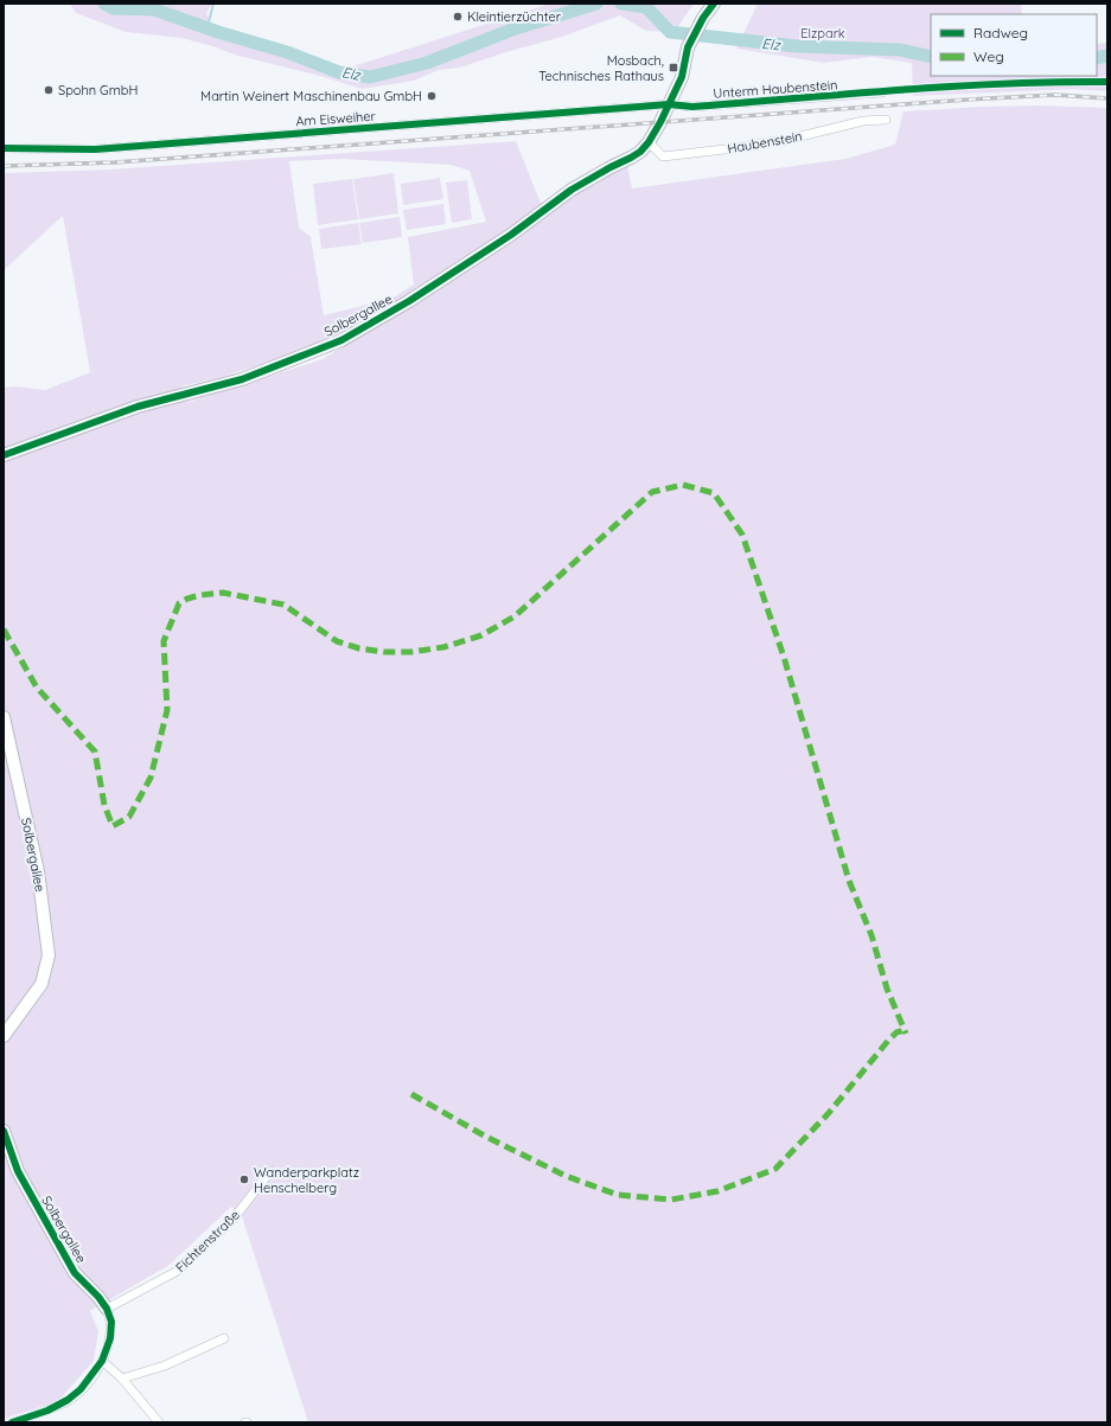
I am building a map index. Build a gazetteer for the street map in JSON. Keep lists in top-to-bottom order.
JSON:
{
  "streets": {
    "street": [
      "Unterm Haubenstein",
      "Am Eisweiher",
      "Haubenstein",
      "Solbergallee",
      "Fichtenstraße"
    ]
  },
  "crossings": [
    ["Unterm Haubenstein", "Am Eisweiher"],
    ["Unterm Haubenstein", "Solbergallee"],
    ["Am Eisweiher", "Solbergallee"],
    ["Haubenstein", "Solbergallee"],
    ["Solbergallee", "Fichtenstraße"]
  ],
  "water": ["Elz"],
  "parks": ["Elzpark"],
  "places": {
    "other": [
      "Kleintierzüchter",
      "Spohn GmbH",
      "Martin Weinert Maschinenbau GmbH",
      "Wanderparkplatz Henschelberg"
    ],
    "transit": ["Mosbach, Technisches Rathaus"]
  },
  "legend": ["Radweg", "Weg"]
}
